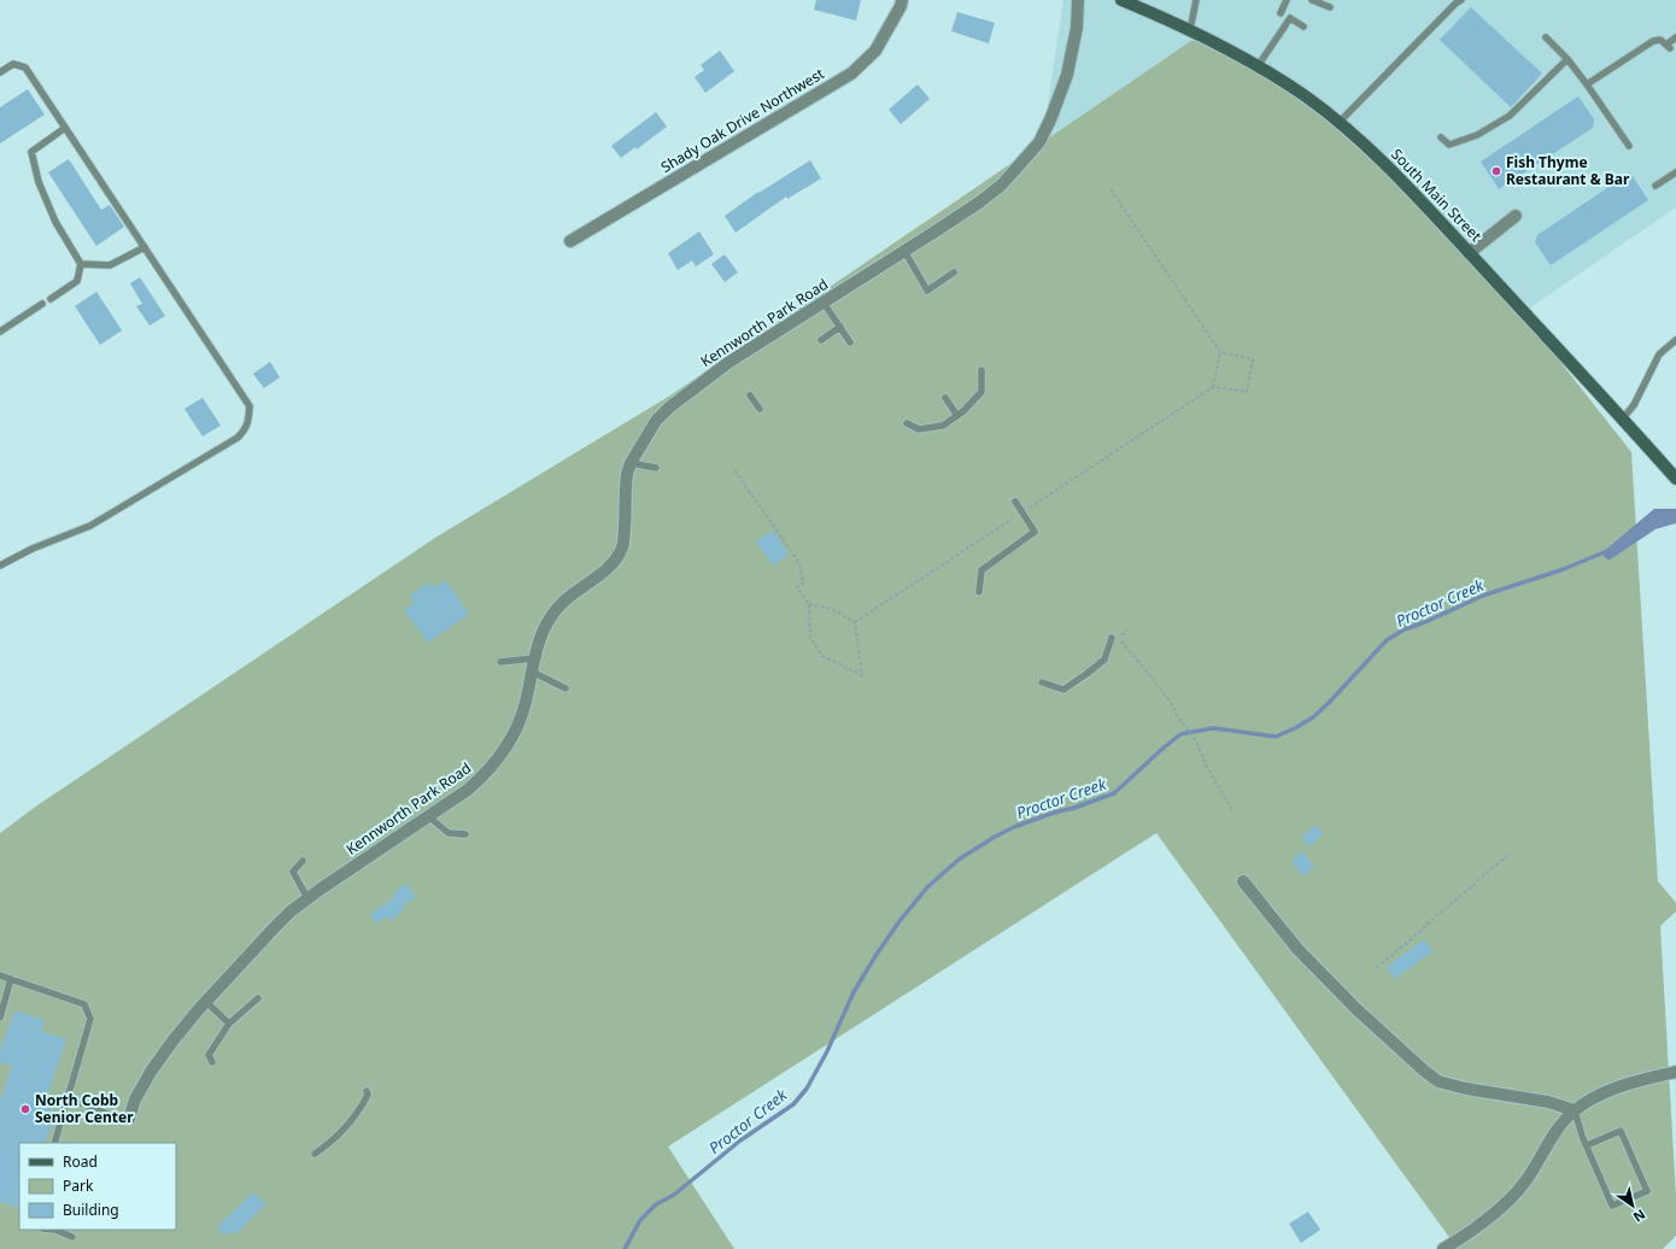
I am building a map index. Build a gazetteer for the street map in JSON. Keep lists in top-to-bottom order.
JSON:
{
  "streets": {
    "main road": ["South Main Street"],
    "street": ["Shady Oak Drive Northwest", "Kennworth Park Road"]
  },
  "water": ["Proctor Creek"],
  "places": ["Fish Thyme Restaurant & Bar", "North Cobb Senior Center"],
  "legend": ["Road", "Park", "Building"],
  "north": "bottom right"
}
